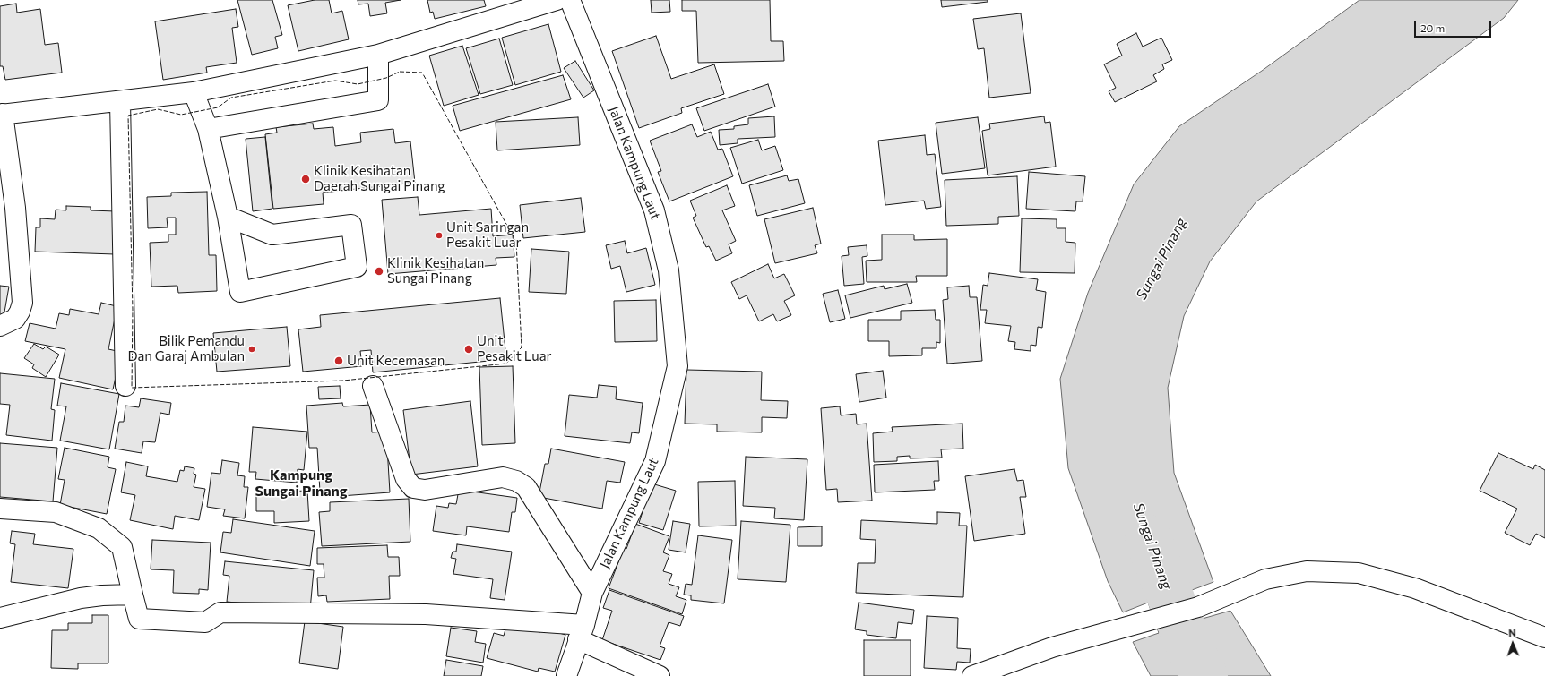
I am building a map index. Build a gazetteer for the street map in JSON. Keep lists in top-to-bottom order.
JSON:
{
  "streets": {
    "street": ["Jalan Kampung Laut"]
  },
  "districts": ["Kampung Sungai Pinang"],
  "water": ["Sungai Pinang"],
  "places": [
    "Klinik Kesihatan Daerah Sungai Pinang",
    "Unit Saringan Pesakit Luar",
    "Klinik Kesihatan Sungai Pinang",
    "Bilik Pemandu Dan Garaj Ambulan",
    "Unit Pesakit Luar",
    "Unit Kecemasan"
  ],
  "scale_bar": "20 m",
  "north": "top"
}
